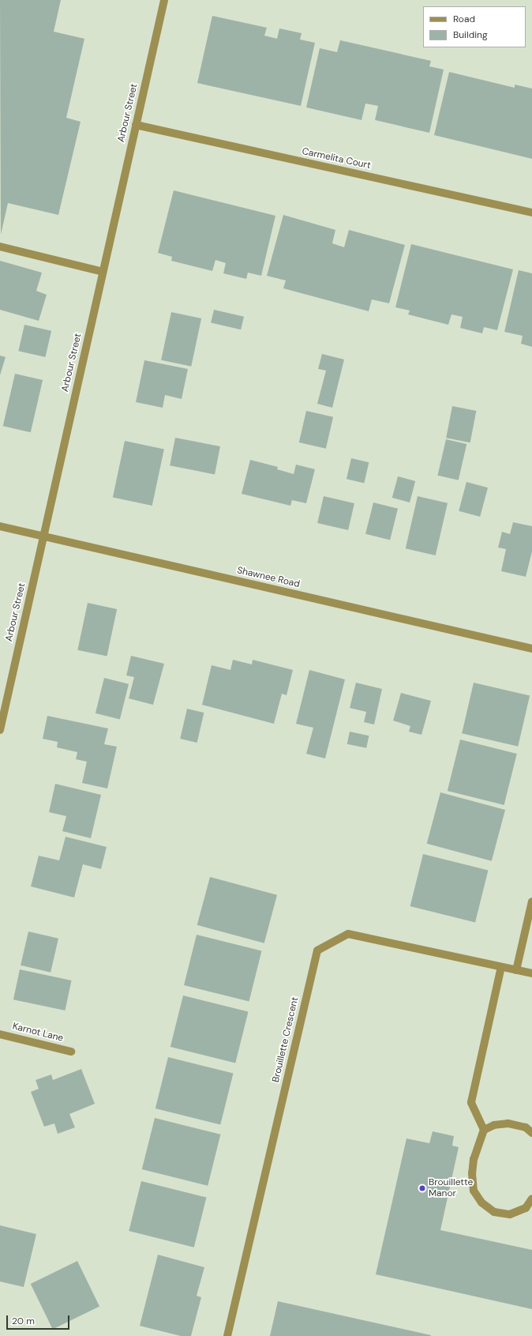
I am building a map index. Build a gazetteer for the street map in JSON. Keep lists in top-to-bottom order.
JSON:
{
  "streets": {
    "street": [
      "Arbour Street",
      "Carmelita Court",
      "Shawnee Road",
      "Karnot Lane",
      "Brouillette Crescent"
    ]
  },
  "crossings": [
    ["Arbour Street", "Carmelita Court"],
    ["Arbour Street", "Shawnee Road"]
  ],
  "places": ["Brouillette Manor"],
  "legend": ["Road", "Building"],
  "scale_bar": "20 m"
}
